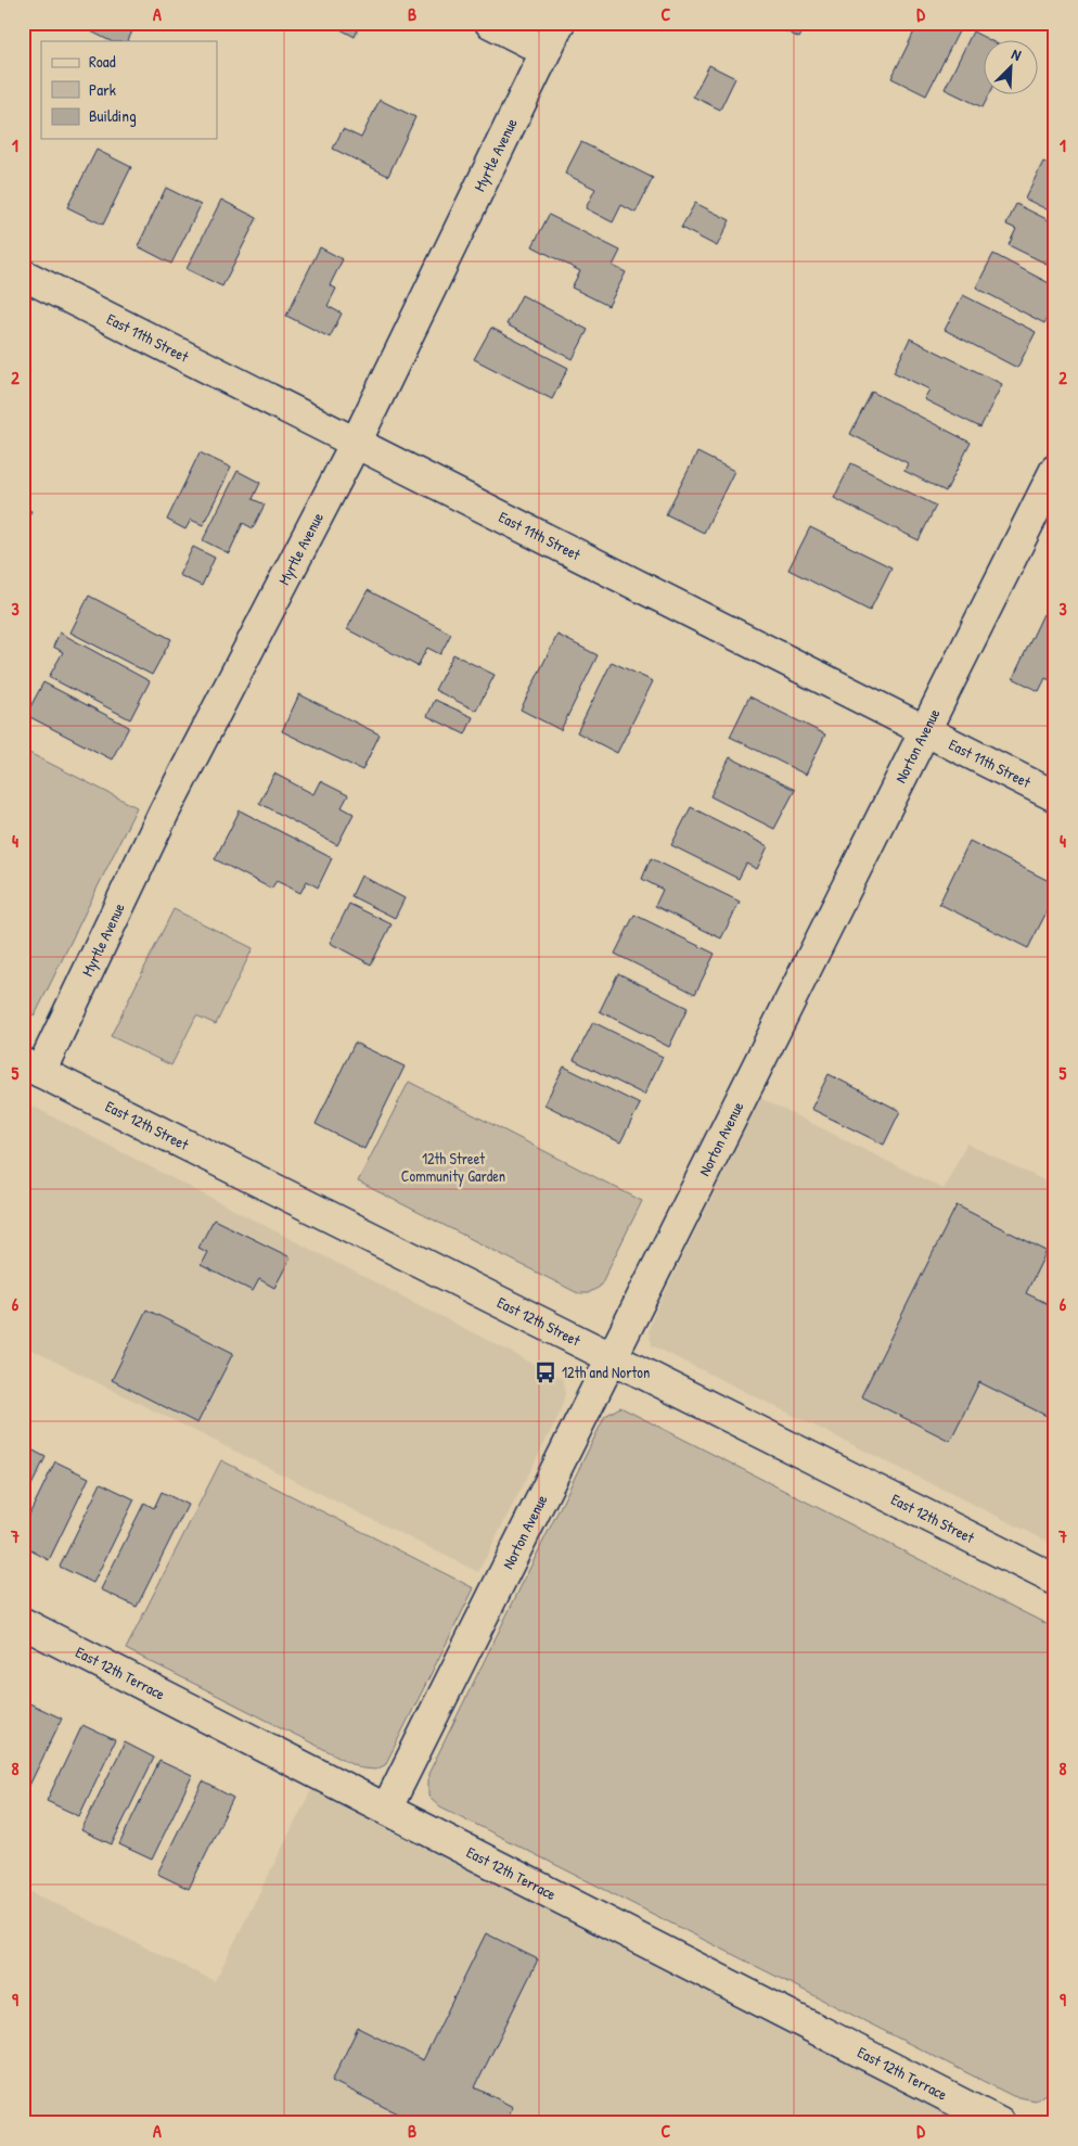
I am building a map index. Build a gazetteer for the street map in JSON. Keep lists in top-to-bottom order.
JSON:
{
  "streets": {
    "street": [
      "Myrtle Avenue",
      "East 11th Street",
      "Norton Avenue",
      "East 12th Street",
      "East 12th Terrace"
    ]
  },
  "crossings": [
    ["Myrtle Avenue", "East 11th Street"],
    ["Myrtle Avenue", "East 12th Street"],
    ["East 11th Street", "Norton Avenue"],
    ["Norton Avenue", "East 12th Street"],
    ["Norton Avenue", "East 12th Terrace"]
  ],
  "parks": ["12th Street Community Garden"],
  "places": {
    "bus stop": ["12th and Norton"]
  },
  "legend": ["Road", "Park", "Building"],
  "north": "top right",
  "grid": {
    "columns": [
      "A",
      "B",
      "C",
      "D"
    ],
    "rows": [
      "1",
      "2",
      "3",
      "4",
      "5",
      "6",
      "7",
      "8",
      "9"
    ]
  }
}
